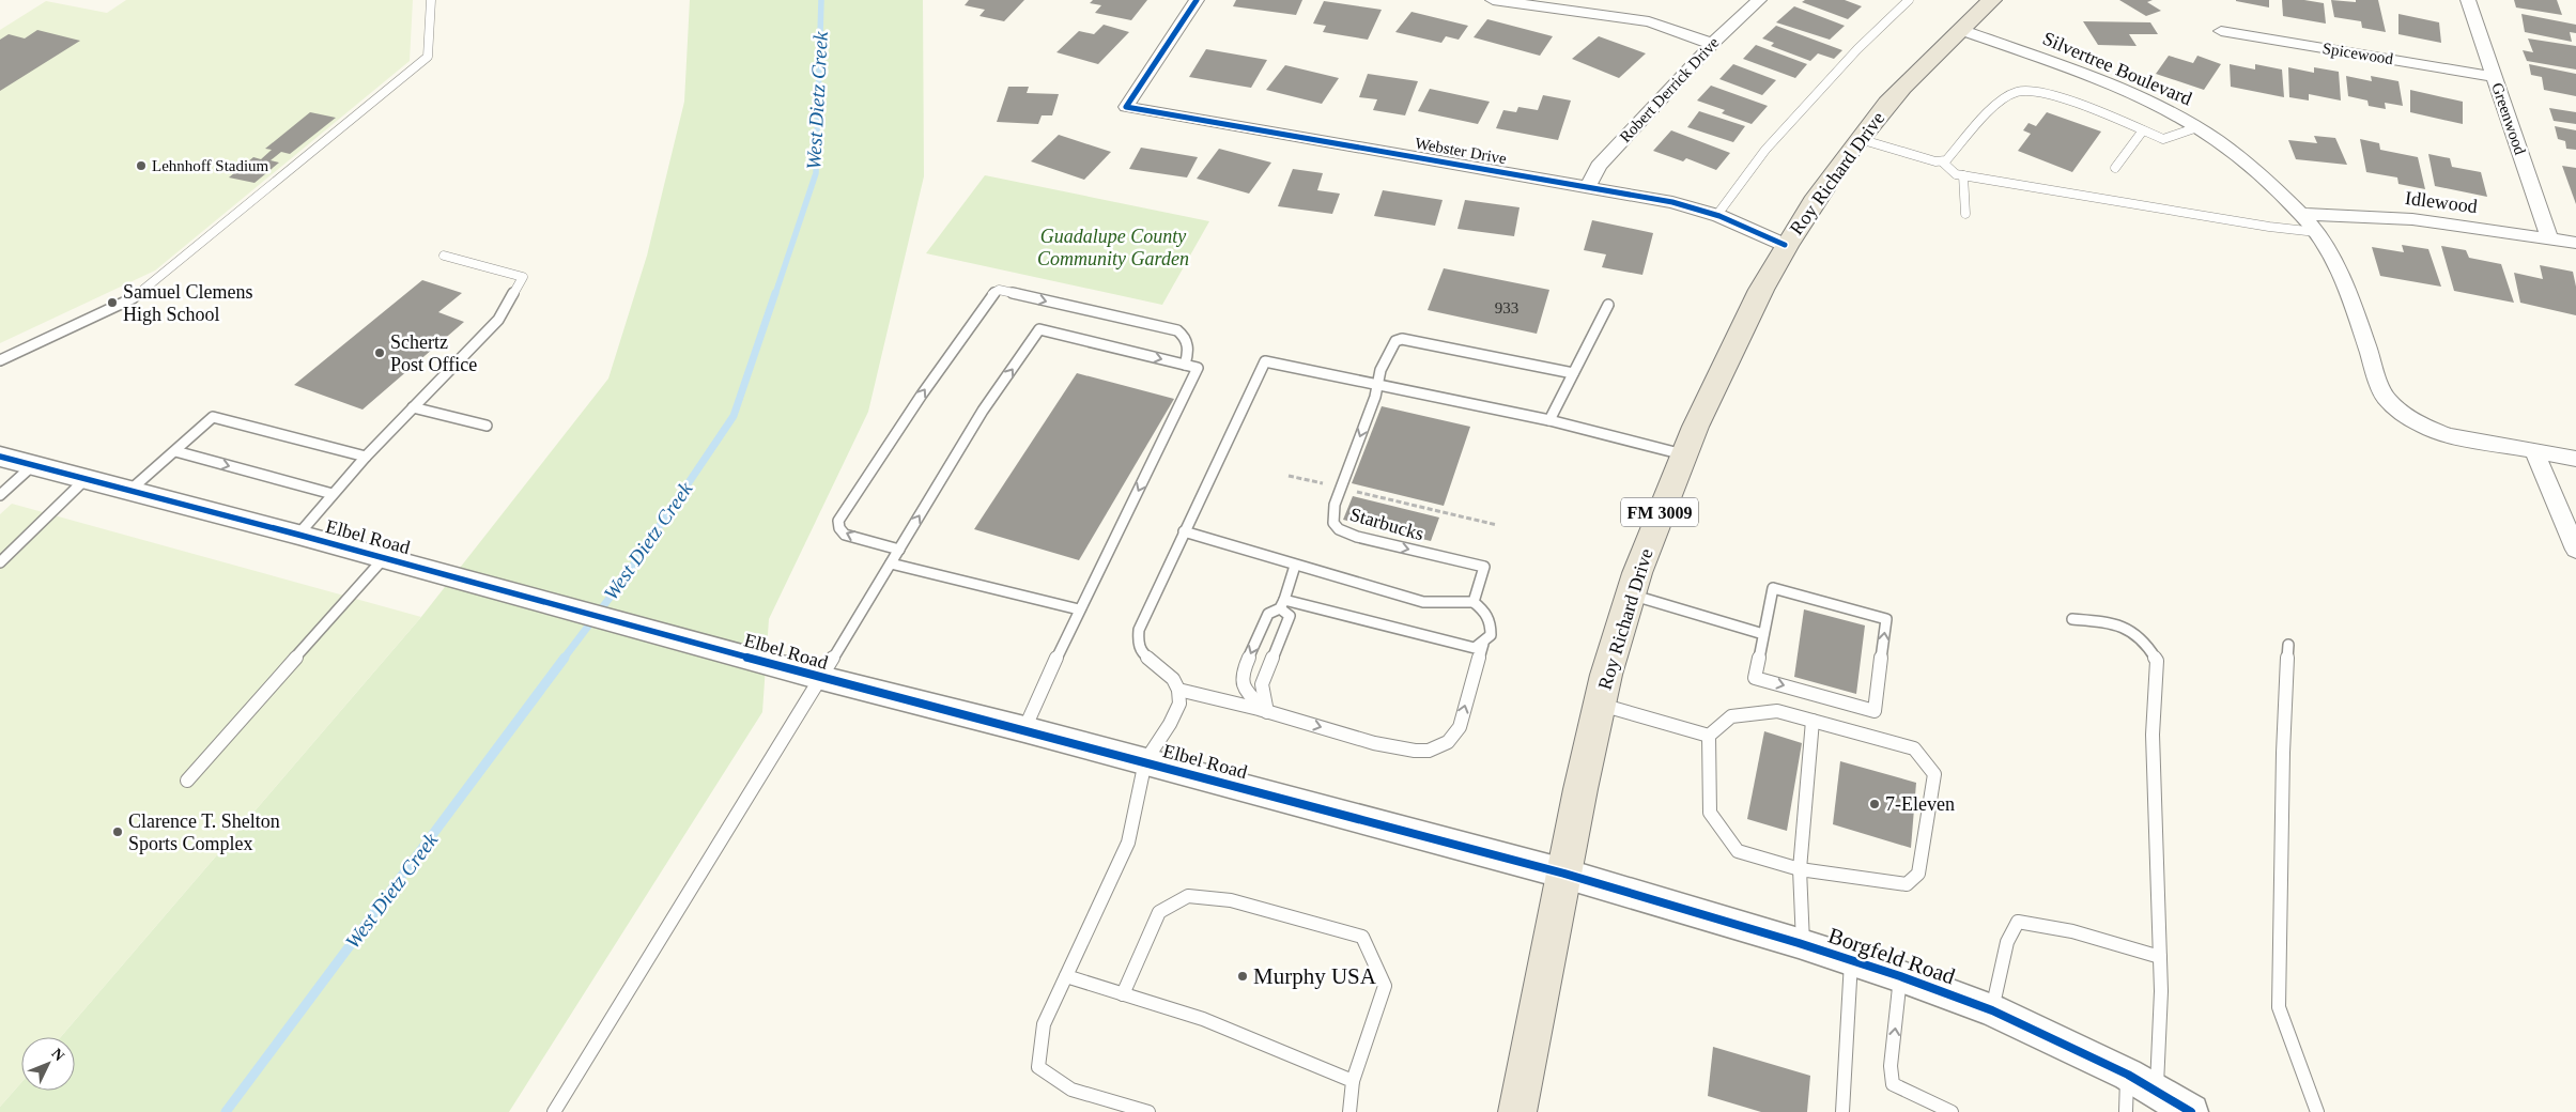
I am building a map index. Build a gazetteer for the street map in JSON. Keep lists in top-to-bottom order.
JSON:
{
  "streets": {
    "main road": ["Roy Richard Drive", "FM 3009"],
    "street": [
      "Spicewood",
      "Silvertree Boulevard",
      "Robert Derrick Drive",
      "Greenwood",
      "Webster Drive",
      "Idlewood",
      "Elbel Road",
      "Borgfeld Road"
    ],
    "lane": ["Starbucks"]
  },
  "crossings": [
    ["Spicewood", "Greenwood"],
    ["Silvertree Boulevard", "Roy Richard Drive"],
    ["Silvertree Boulevard", "Idlewood"],
    ["Robert Derrick Drive", "Webster Drive"],
    ["Greenwood", "Idlewood"],
    ["Webster Drive", "Roy Richard Drive"],
    ["Roy Richard Drive", "Elbel Road"],
    ["Roy Richard Drive", "Borgfeld Road"],
    ["Elbel Road", "Borgfeld Road"]
  ],
  "water": ["West Dietz Creek"],
  "parks": ["Guadalupe County Community Garden"],
  "places": [
    "Lehnhoff Stadium",
    "Samuel Clemens High School",
    "Schertz Post Office",
    "7-Eleven",
    "Clarence T. Shelton Sports Complex",
    "Murphy USA"
  ],
  "house_numbers": ["933"],
  "north": "top right"
}
